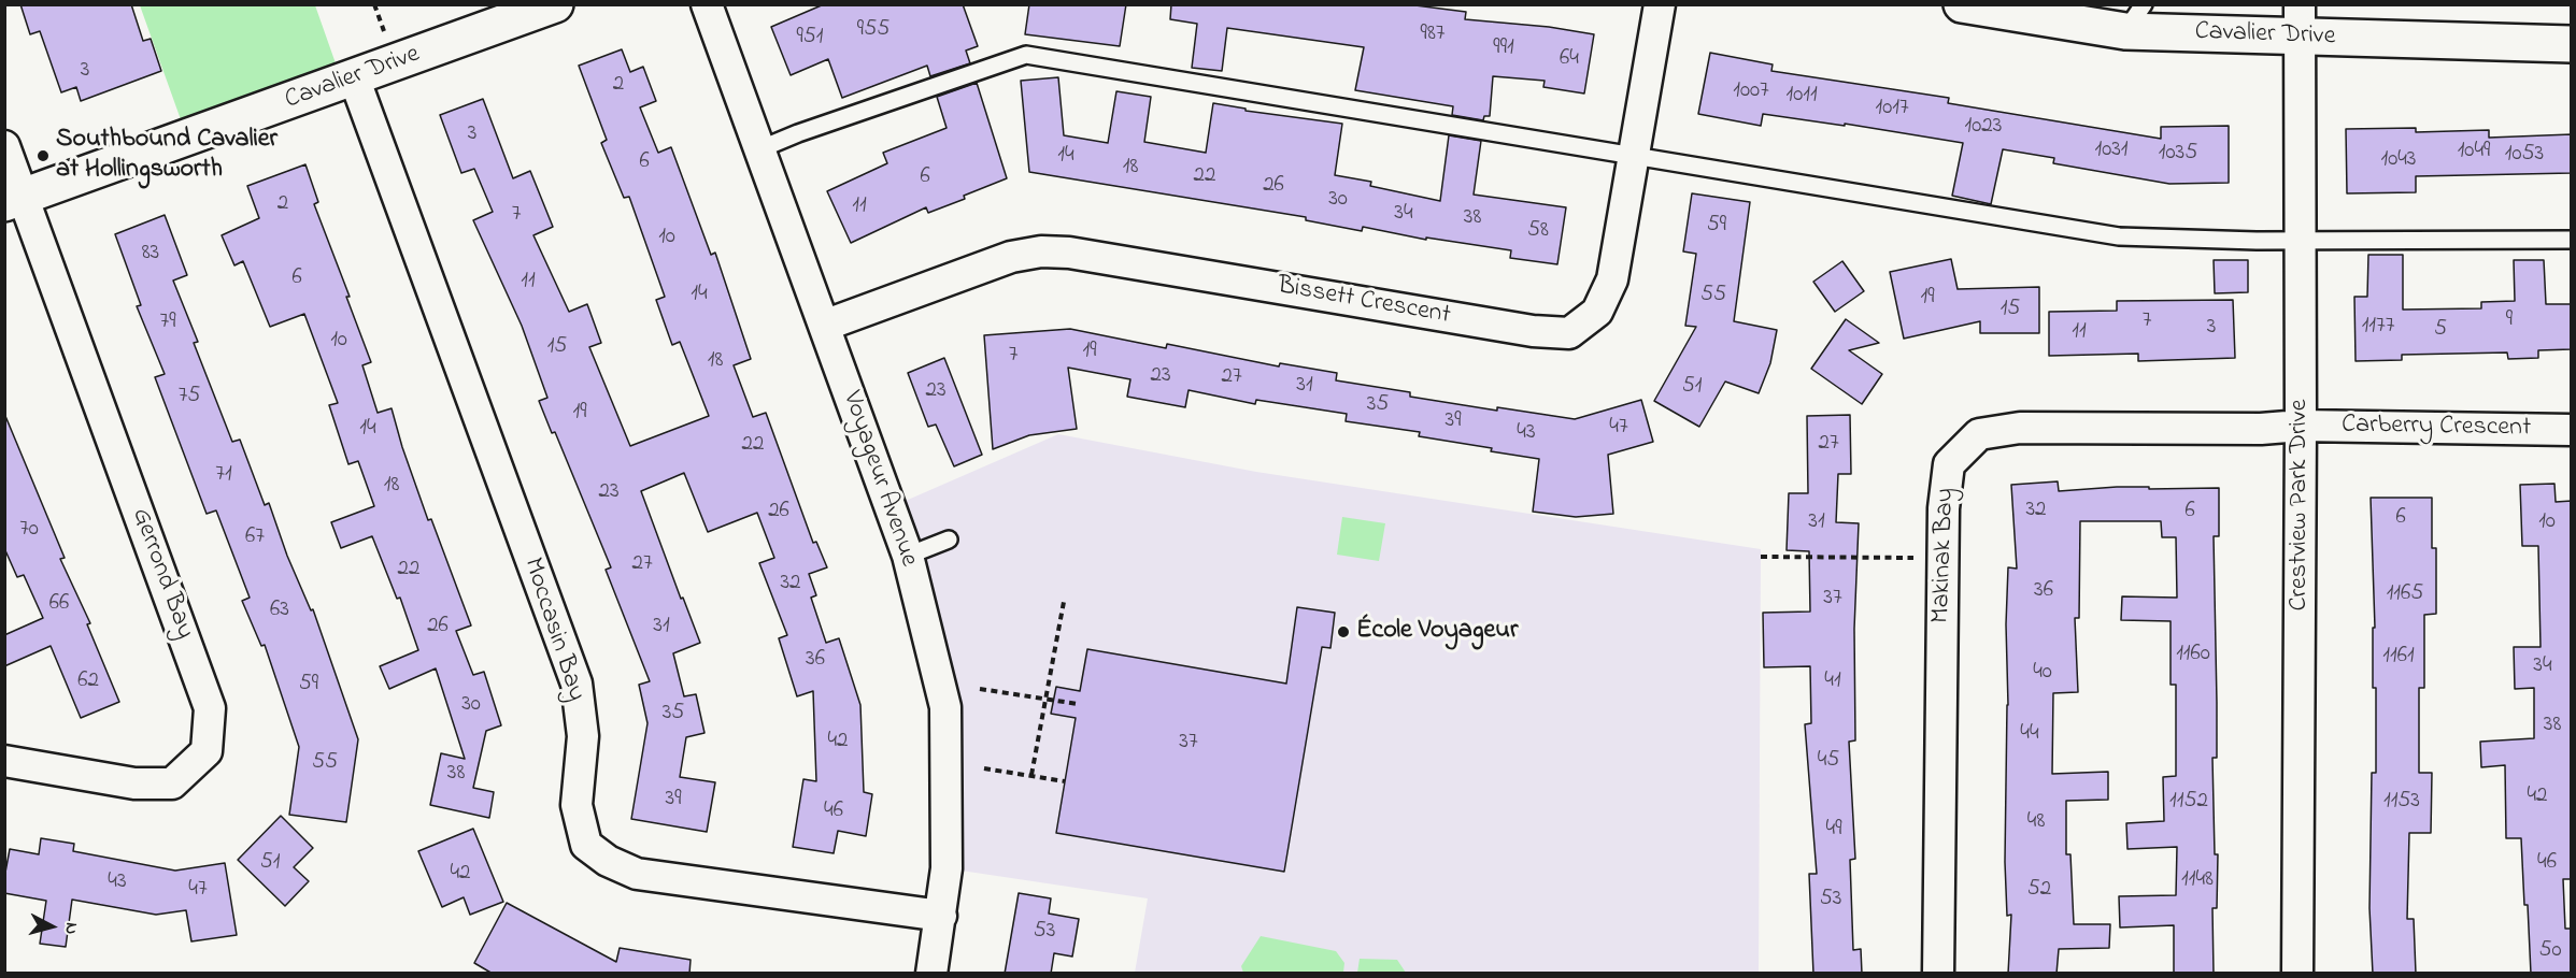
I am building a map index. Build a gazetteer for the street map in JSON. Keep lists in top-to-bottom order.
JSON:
{
  "streets": {
    "street": [
      "Cavalier Drive",
      "Bissett Crescent",
      "Carberry Crescent",
      "Voyageur Avenue",
      "Crestview Park Drive",
      "Makinak Bay",
      "Gerrond Bay",
      "Moccasin Bay"
    ]
  },
  "crossings": [
    ["Cavalier Drive", "Crestview Park Drive"],
    ["Cavalier Drive", "Gerrond Bay"],
    ["Cavalier Drive", "Moccasin Bay"],
    ["Bissett Crescent", "Voyageur Avenue"],
    ["Carberry Crescent", "Crestview Park Drive"],
    ["Carberry Crescent", "Makinak Bay"],
    ["Voyageur Avenue", "Moccasin Bay"],
    ["Crestview Park Drive", "Makinak Bay"]
  ],
  "places": ["Southbound Cavalier at Hollingsworth", "École Voyageur"],
  "house_numbers": [
    "955",
    "987",
    "951",
    "991",
    "64",
    "3",
    "2",
    "1007",
    "1011",
    "1017",
    "1023",
    "3",
    "1031",
    "1049",
    "1035",
    "1053",
    "14",
    "1043",
    "6",
    "18",
    "22",
    "6",
    "26",
    "30",
    "2",
    "11",
    "34",
    "7",
    "38",
    "59",
    "58",
    "10",
    "83",
    "6",
    "11",
    "14",
    "55",
    "19",
    "15",
    "9",
    "7",
    "79",
    "1177",
    "3",
    "5",
    "11",
    "10",
    "15",
    "19",
    "7",
    "18",
    "23",
    "27",
    "31",
    "51",
    "23",
    "75",
    "35",
    "19",
    "39",
    "47",
    "14",
    "43",
    "27",
    "22",
    "71",
    "18",
    "23",
    "32",
    "26",
    "6",
    "6",
    "31",
    "10",
    "70",
    "67",
    "27",
    "22",
    "32",
    "36",
    "1165",
    "37",
    "66",
    "63",
    "26",
    "31",
    "1160",
    "1161",
    "36",
    "34",
    "40",
    "62",
    "41",
    "59",
    "30",
    "35",
    "38",
    "44",
    "42",
    "37",
    "45",
    "55",
    "38",
    "42",
    "39",
    "1152",
    "1153",
    "46",
    "48",
    "49",
    "51",
    "46",
    "42",
    "1148",
    "43",
    "47",
    "52",
    "53",
    "53",
    "50"
  ],
  "north": "right"
}
